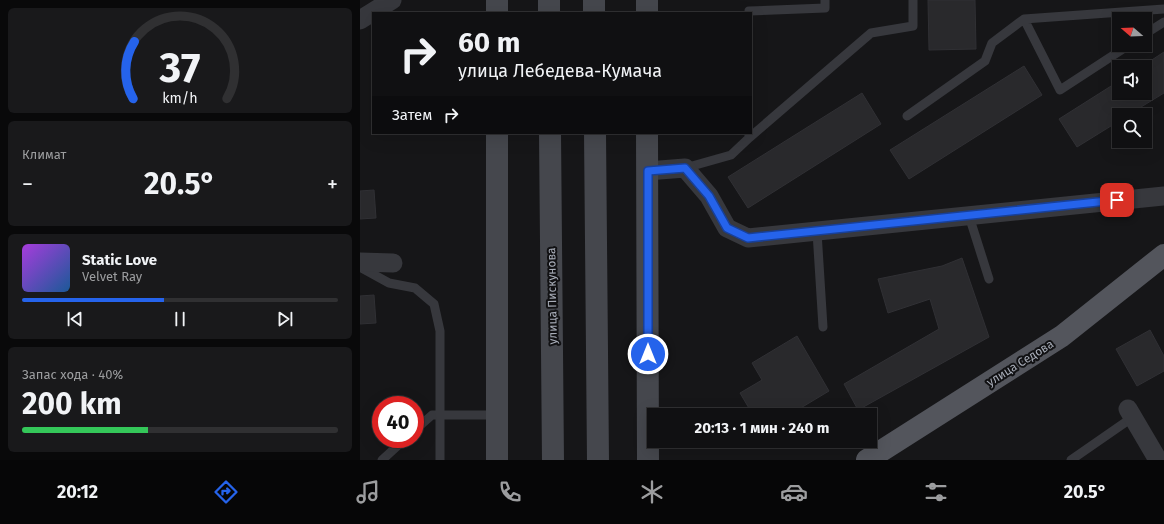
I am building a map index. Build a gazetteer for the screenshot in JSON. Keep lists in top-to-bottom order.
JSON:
{
  "streets": {
    "main road": ["улица Седова"],
    "street": ["улица Пискунова"]
  },
  "north": "left",
  "page": {
    "turn": ["60 m", "улица Лебедева-Кумача"],
    "then": "Затем",
    "tile": [
      "Климат",
      ["Запас хода · 40%", "200 km"]
    ],
    "heat": ["−", "20.5°", "+"],
    "song": ["Static Love", "Velvet Ray"],
    "limit": "40",
    "trip": "20:13 · 1 мин · 240 m",
    "tabs": ["20:12", "20.5°"],
    "gauge": ["37", "km/h"]
  }
}
